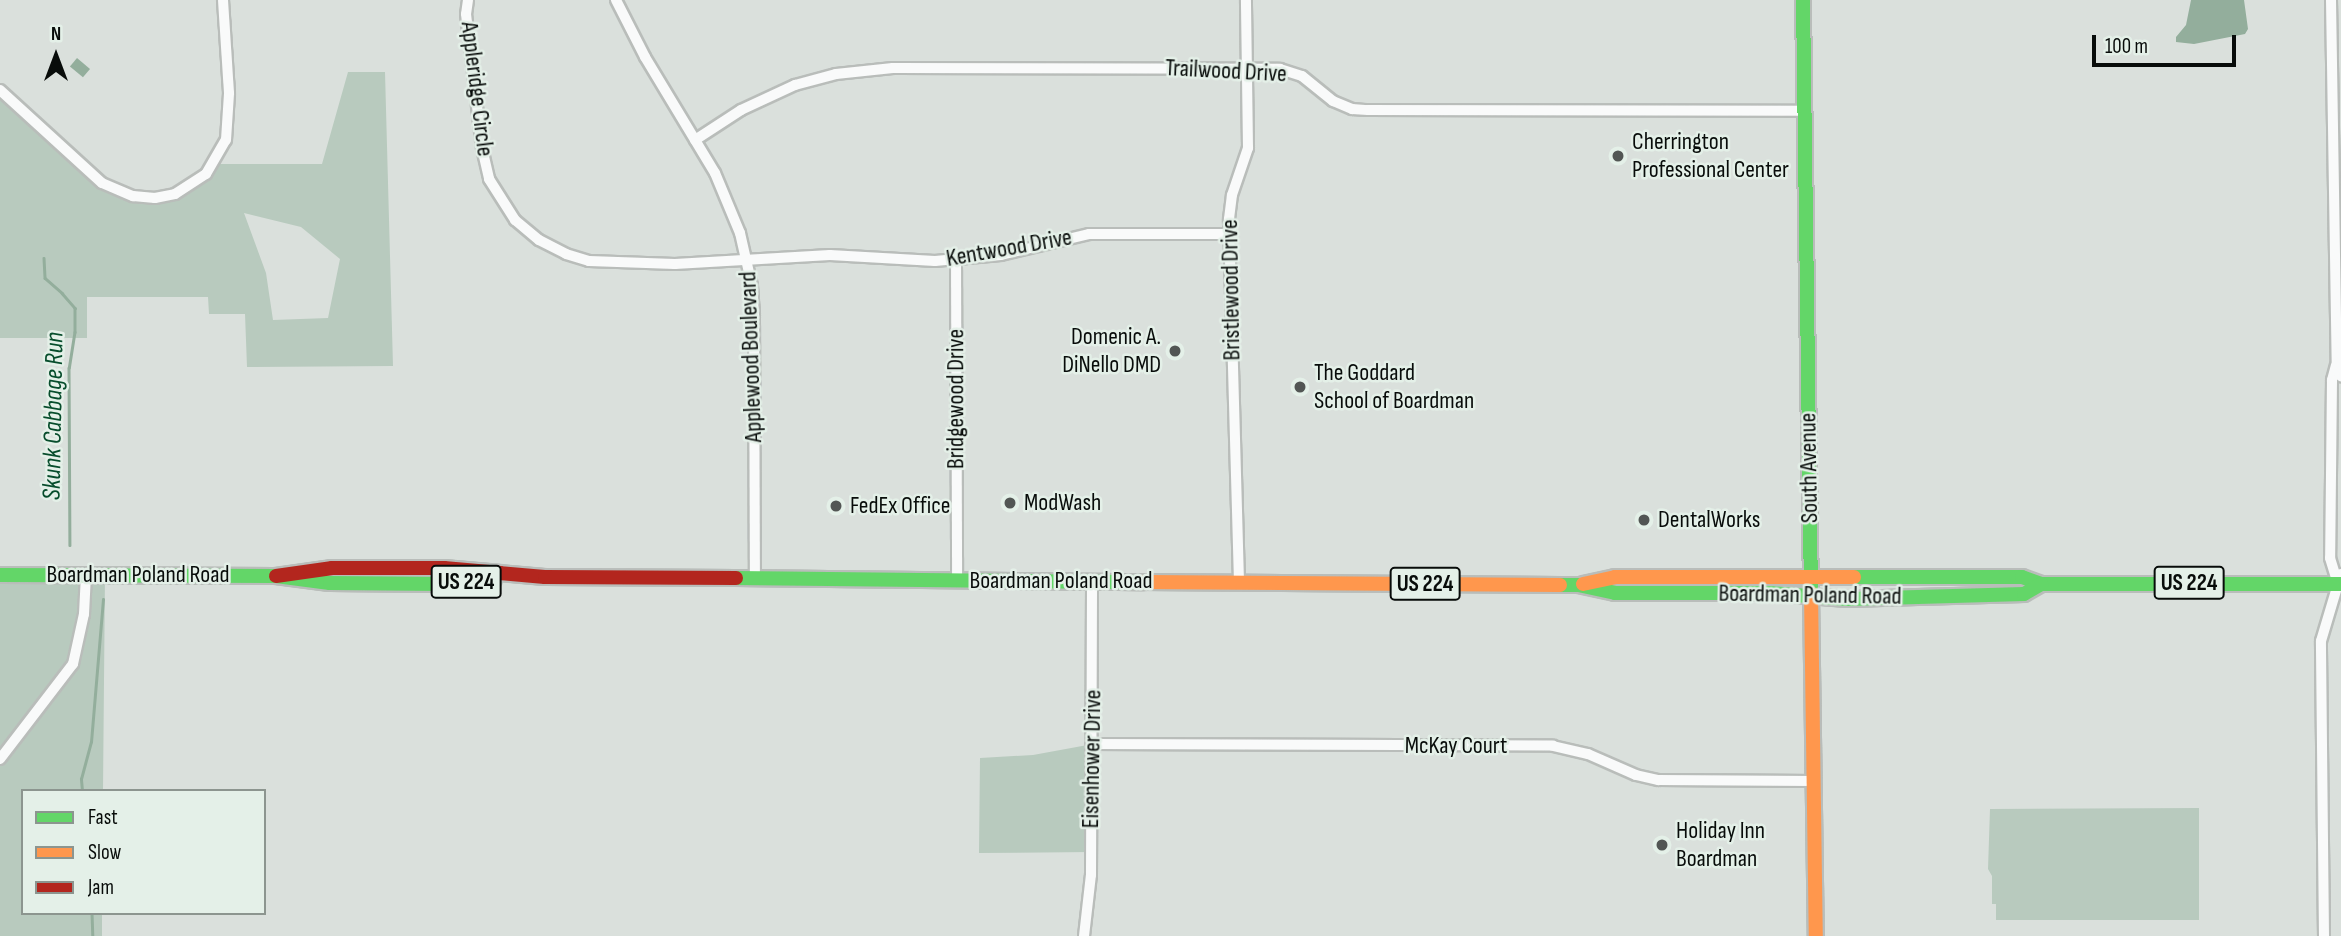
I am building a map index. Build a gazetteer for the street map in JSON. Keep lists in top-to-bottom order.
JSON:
{
  "streets": {
    "main road": ["South Avenue", "Boardman Poland Road", "US 224"],
    "street": [
      "Trailwood Drive",
      "Appleridge Circle",
      "Kentwood Drive",
      "Bristlewood Drive",
      "Applewood Boulevard",
      "Bridgewood Drive",
      "McKay Court",
      "Eisenhower Drive"
    ]
  },
  "crossings": [
    ["Trailwood Drive", "Bristlewood Drive"],
    ["Trailwood Drive", "Applewood Boulevard"],
    ["Trailwood Drive", "South Avenue"],
    ["Appleridge Circle", "Kentwood Drive"],
    ["Appleridge Circle", "Applewood Boulevard"],
    ["Kentwood Drive", "Bristlewood Drive"],
    ["Kentwood Drive", "Applewood Boulevard"],
    ["Kentwood Drive", "Bridgewood Drive"],
    ["Bristlewood Drive", "Boardman Poland Road"],
    ["Applewood Boulevard", "Boardman Poland Road"],
    ["Bridgewood Drive", "Boardman Poland Road"],
    ["South Avenue", "Boardman Poland Road"],
    ["South Avenue", "McKay Court"],
    ["Boardman Poland Road", "Eisenhower Drive"],
    ["McKay Court", "Eisenhower Drive"]
  ],
  "water": ["Skunk Cabbage Run"],
  "places": [
    "Cherrington Professional Center",
    "Domenic A. DiNello DMD",
    "The Goddard School of Boardman",
    "ModWash",
    "FedEx Office",
    "DentalWorks",
    "Holiday Inn Boardman"
  ],
  "legend": ["Fast", "Slow", "Jam"],
  "scale_bar": "100 m",
  "north": "top"
}
